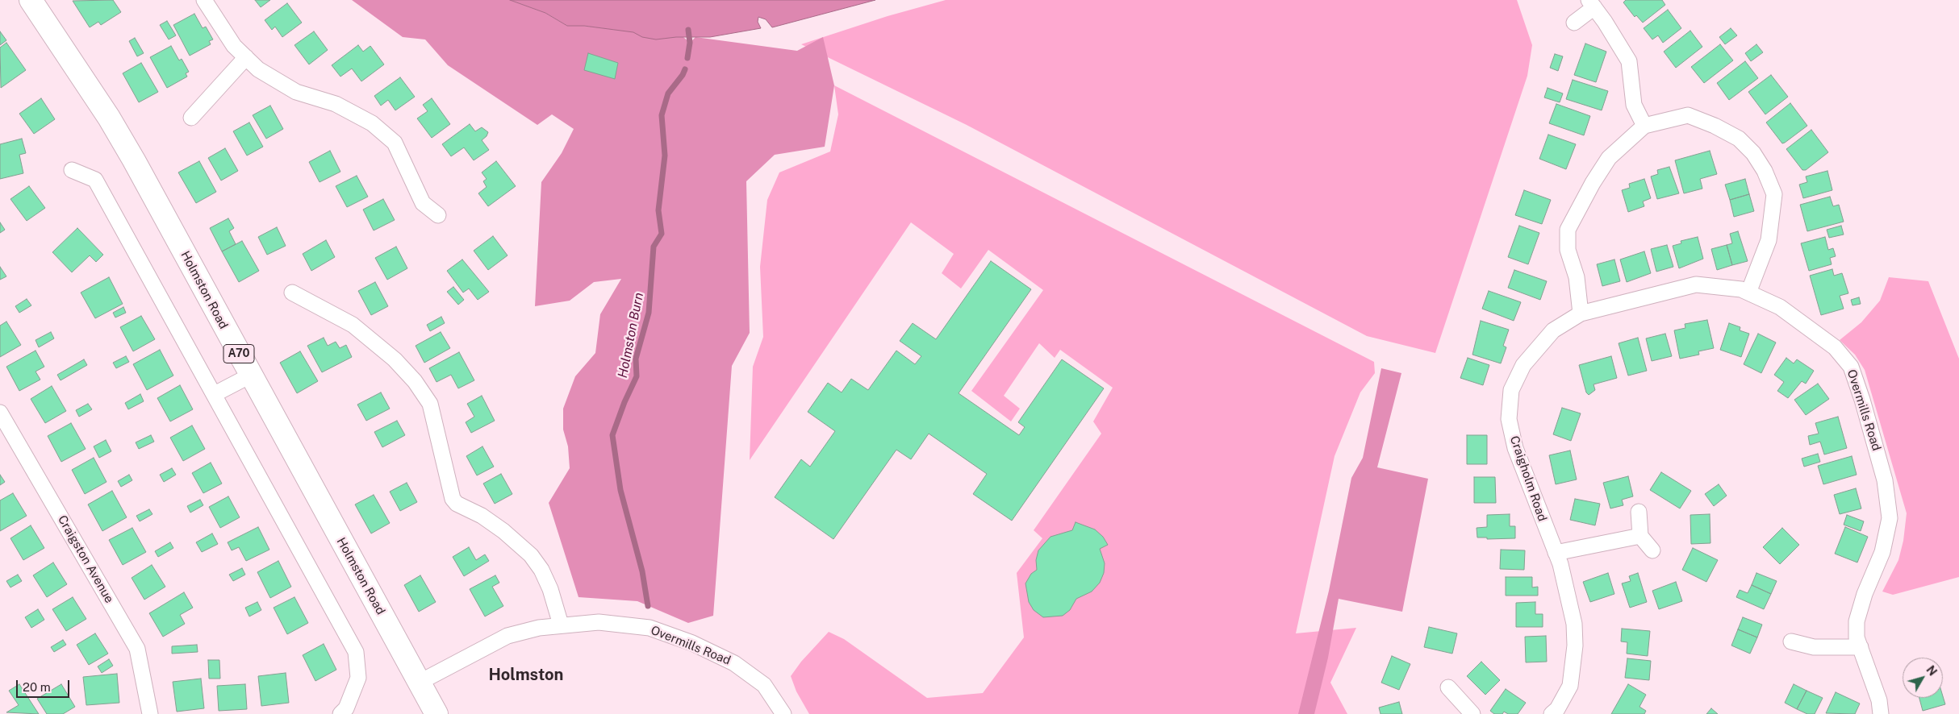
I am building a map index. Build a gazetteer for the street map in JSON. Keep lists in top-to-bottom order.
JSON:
{
  "streets": {
    "main road": ["Holmston Road", "A70"],
    "street": ["Overmills Road", "Craigholm Road", "Craigston Avenue"]
  },
  "crossings": [
    ["Holmston Road", "Overmills Road"],
    ["Overmills Road", "Craigholm Road"]
  ],
  "districts": ["Holmston"],
  "water": ["Holmston Burn"],
  "scale_bar": "20 m",
  "north": "top right"
}
